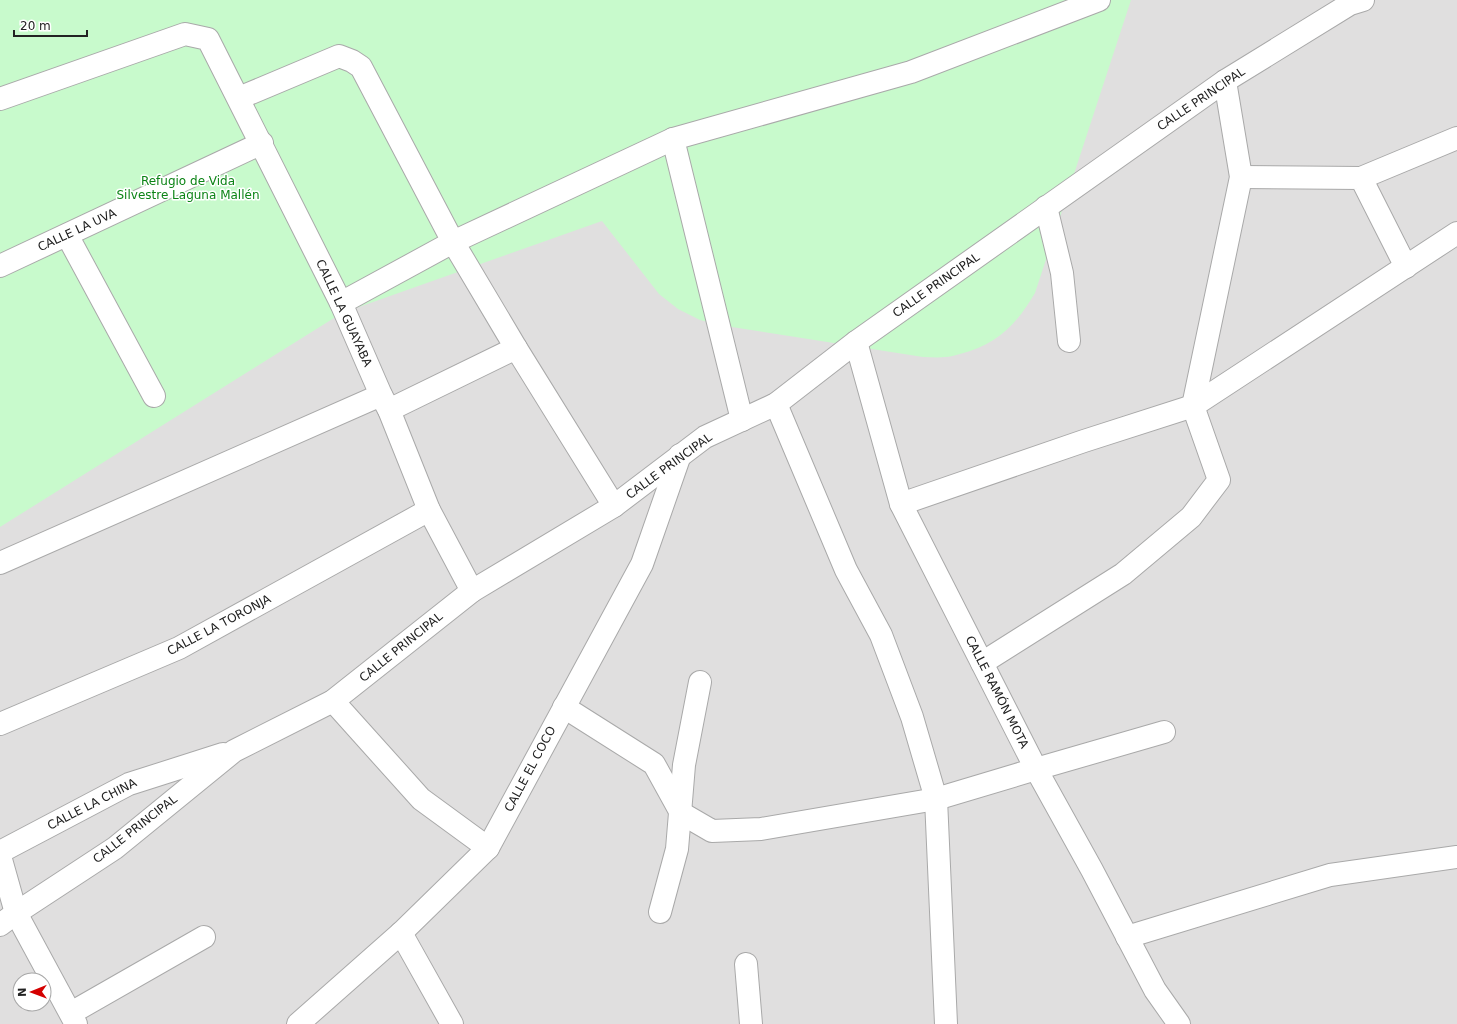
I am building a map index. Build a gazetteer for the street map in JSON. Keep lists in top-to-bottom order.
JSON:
{
  "streets": {
    "street": [
      "CALLE PRINCIPAL",
      "CALLE LA UVA",
      "CALLE LA GUAYABA",
      "CALLE LA TORONJA",
      "CALLE RAMÓN MOTA",
      "CALLE EL COCO",
      "CALLE LA CHINA"
    ]
  },
  "crossings": [
    ["CALLE PRINCIPAL", "CALLE LA GUAYABA"],
    ["CALLE PRINCIPAL", "CALLE RAMÓN MOTA"],
    ["CALLE PRINCIPAL", "CALLE EL COCO"],
    ["CALLE PRINCIPAL", "CALLE LA CHINA"],
    ["CALLE LA UVA", "CALLE LA GUAYABA"],
    ["CALLE LA GUAYABA", "CALLE LA TORONJA"]
  ],
  "parks": ["Refugio de Vida Silvestre Laguna Mallén"],
  "scale_bar": "20 m",
  "north": "left"
}
